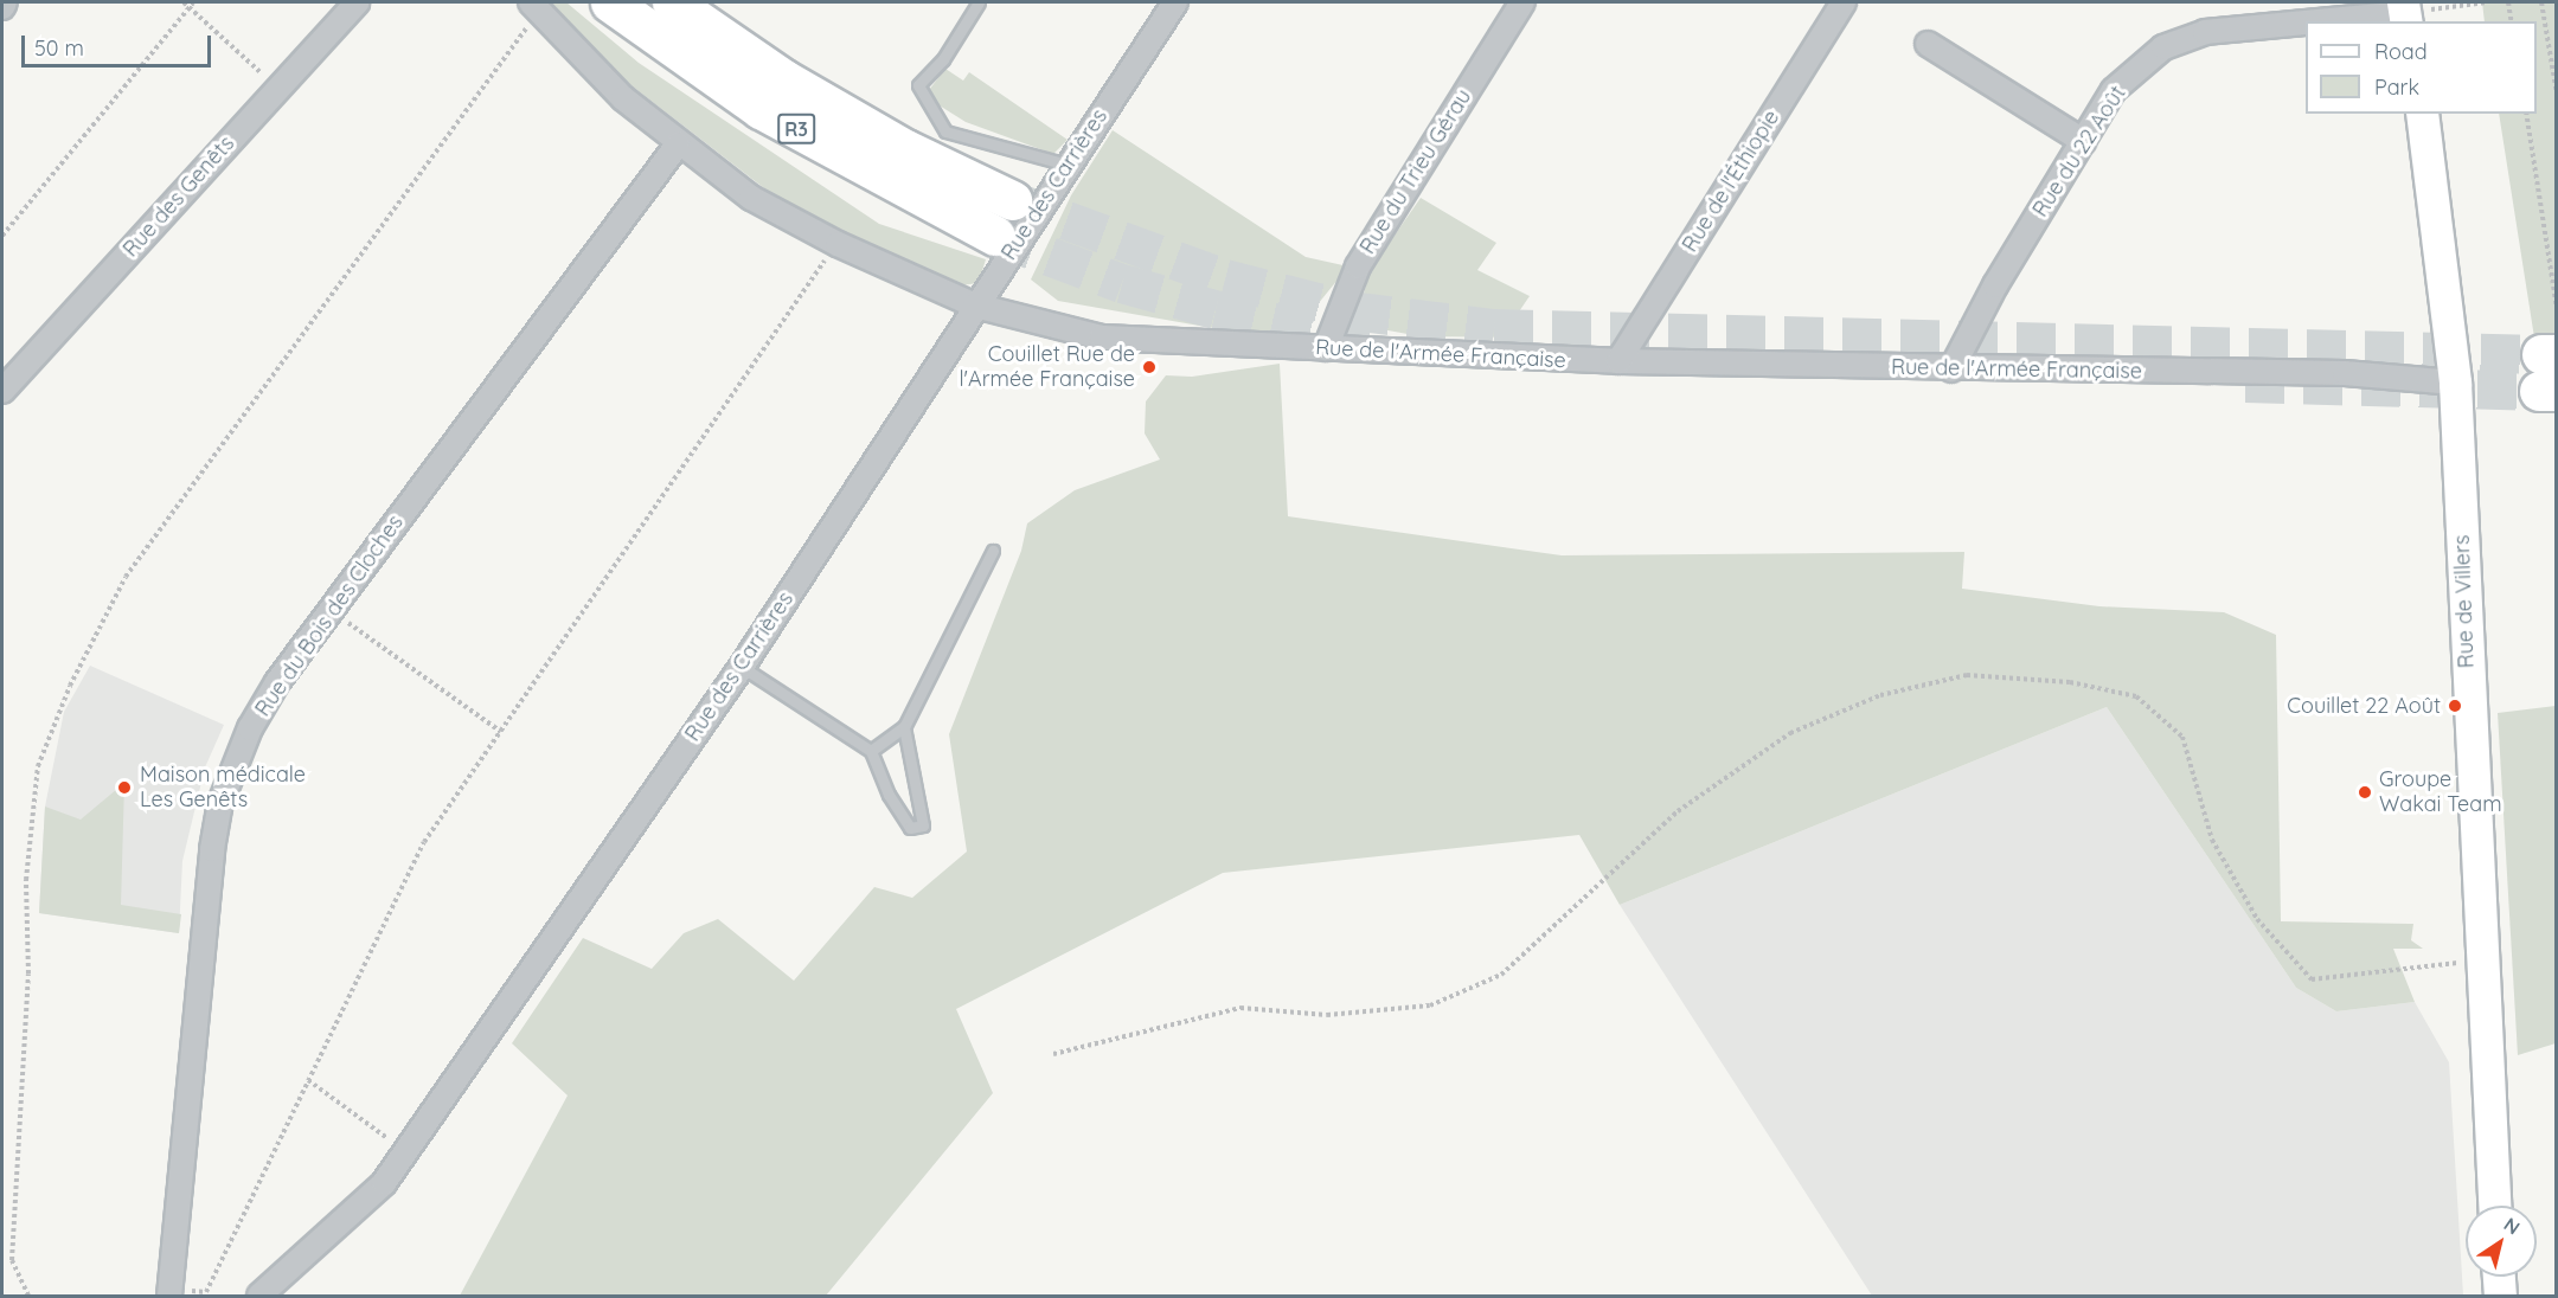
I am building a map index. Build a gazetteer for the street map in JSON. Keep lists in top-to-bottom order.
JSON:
{
  "streets": {
    "highway": ["R3"],
    "street": [
      "Rue du 22 Août",
      "Rue du Trieu Gérau",
      "Rue de l'Éthiopie",
      "Rue des Carrières",
      "Rue des Genêts",
      "Rue de l'Armée Française",
      "Rue de Villers",
      "Rue du Bois des Cloches"
    ]
  },
  "crossings": [
    ["Rue du 22 Août", "Rue de l'Armée Française"],
    ["Rue du Trieu Gérau", "Rue de l'Armée Française"],
    ["Rue de l'Éthiopie", "Rue de l'Armée Française"],
    ["Rue des Carrières", "Rue de l'Armée Française"],
    ["Rue de l'Armée Française", "Rue de Villers"],
    ["Rue de l'Armée Française", "Rue du Bois des Cloches"]
  ],
  "places": [
    "Couillet Rue de l'Armée Française",
    "Couillet 22 Août",
    "Maison médicale Les Genêts",
    "Groupe Wakai Team"
  ],
  "legend": ["Road", "Park"],
  "scale_bar": "50 m",
  "north": "top right"
}
